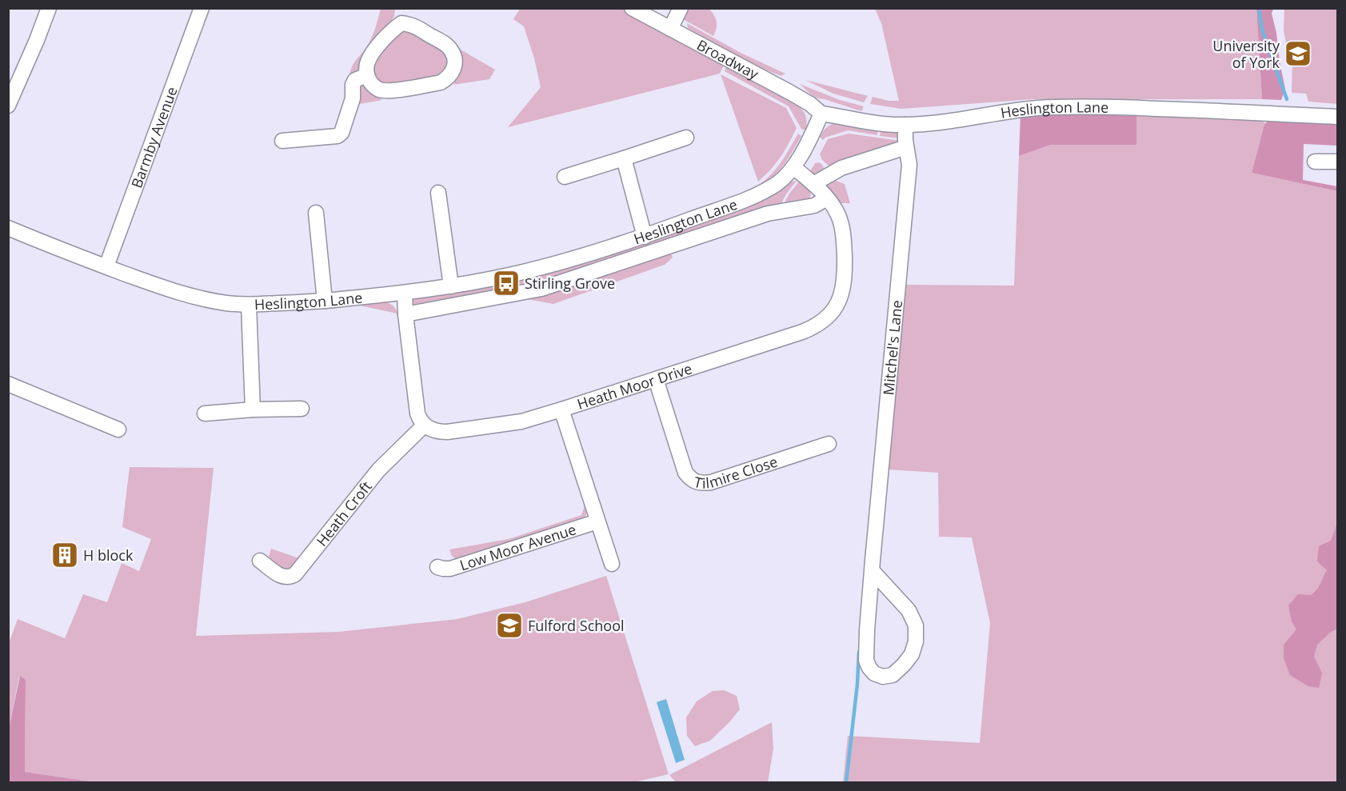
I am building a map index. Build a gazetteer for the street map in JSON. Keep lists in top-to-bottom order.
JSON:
{
  "streets": {
    "street": [
      "Broadway",
      "Heslington Lane",
      "Barmby Avenue",
      "Mitchel's Lane",
      "Heath Moor Drive",
      "Tilmire Close",
      "Heath Croft",
      "Low Moor Avenue"
    ]
  },
  "crossings": [
    ["Broadway", "Heslington Lane"],
    ["Heslington Lane", "Barmby Avenue"],
    ["Heslington Lane", "Mitchel's Lane"],
    ["Heslington Lane", "Heath Moor Drive"],
    ["Heath Moor Drive", "Tilmire Close"],
    ["Heath Moor Drive", "Heath Croft"]
  ],
  "places": {
    "school or university": ["University of York", "Fulford School"],
    "bus stop": ["Stirling Grove"],
    "building": ["H block"]
  }
}
